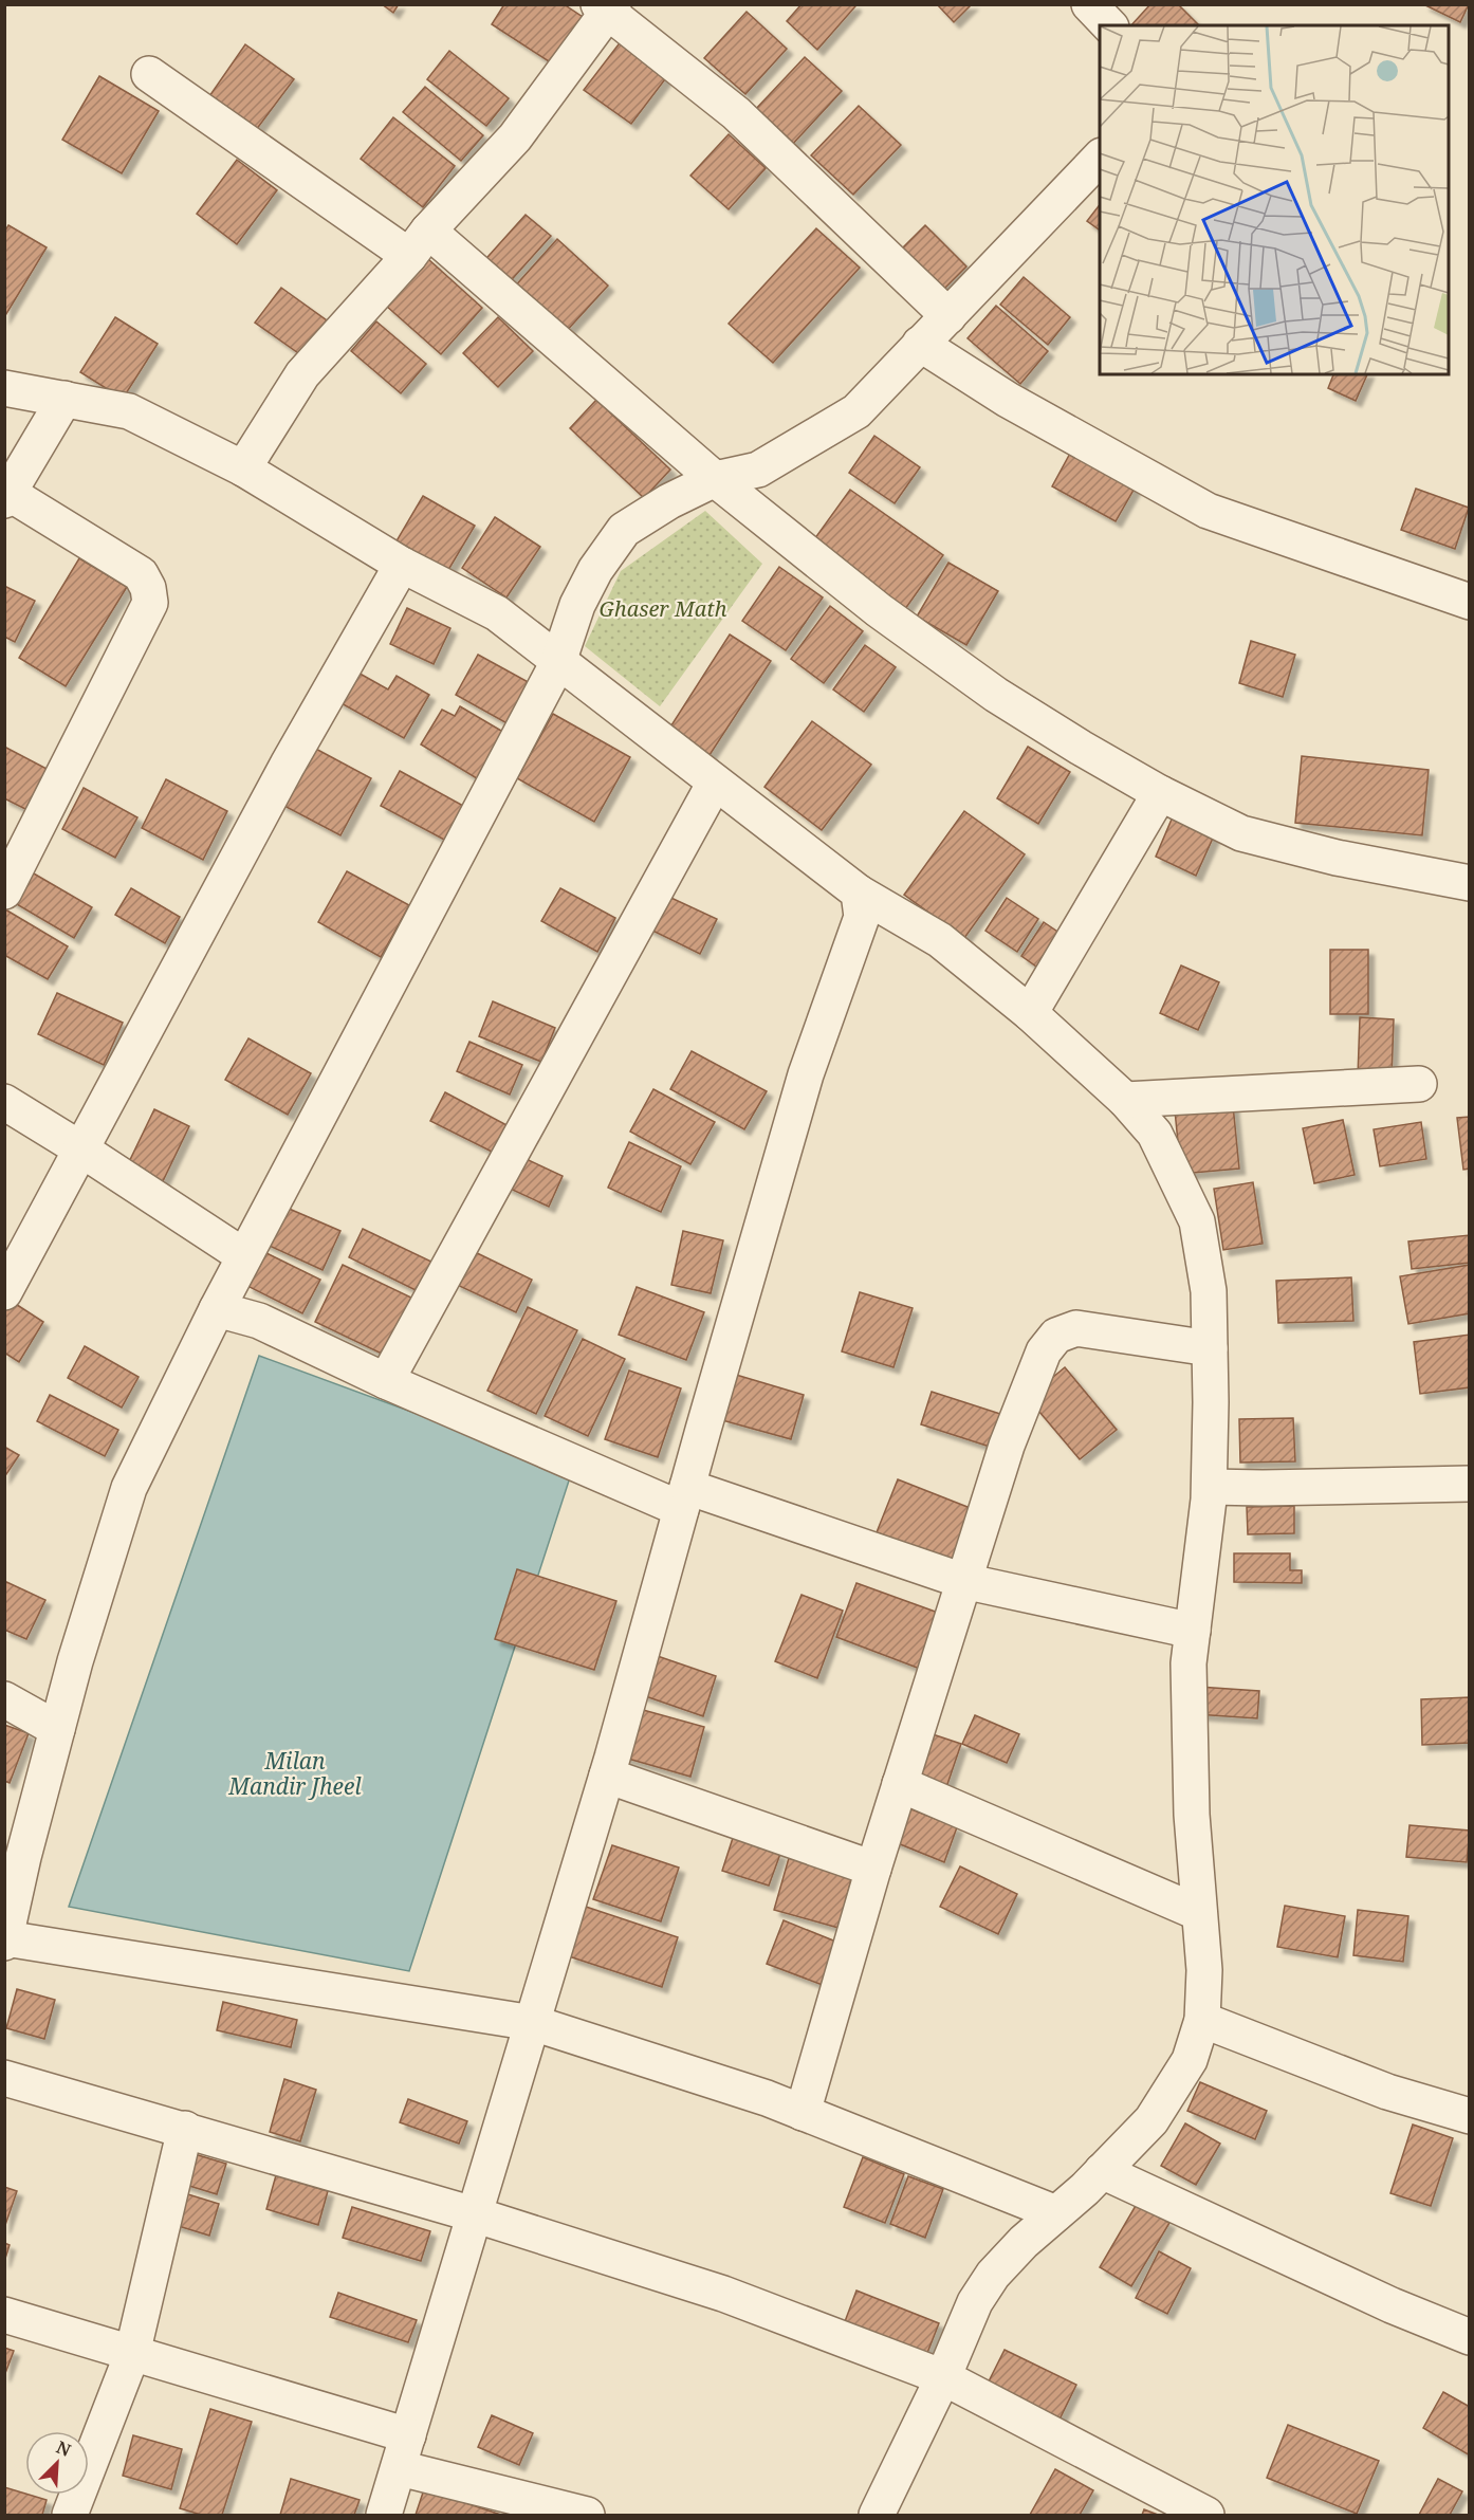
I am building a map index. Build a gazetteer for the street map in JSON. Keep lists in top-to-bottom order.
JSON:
{
  "water": ["Milan Mandir Jheel"],
  "parks": ["Ghaser Math"],
  "north": "top right"
}
